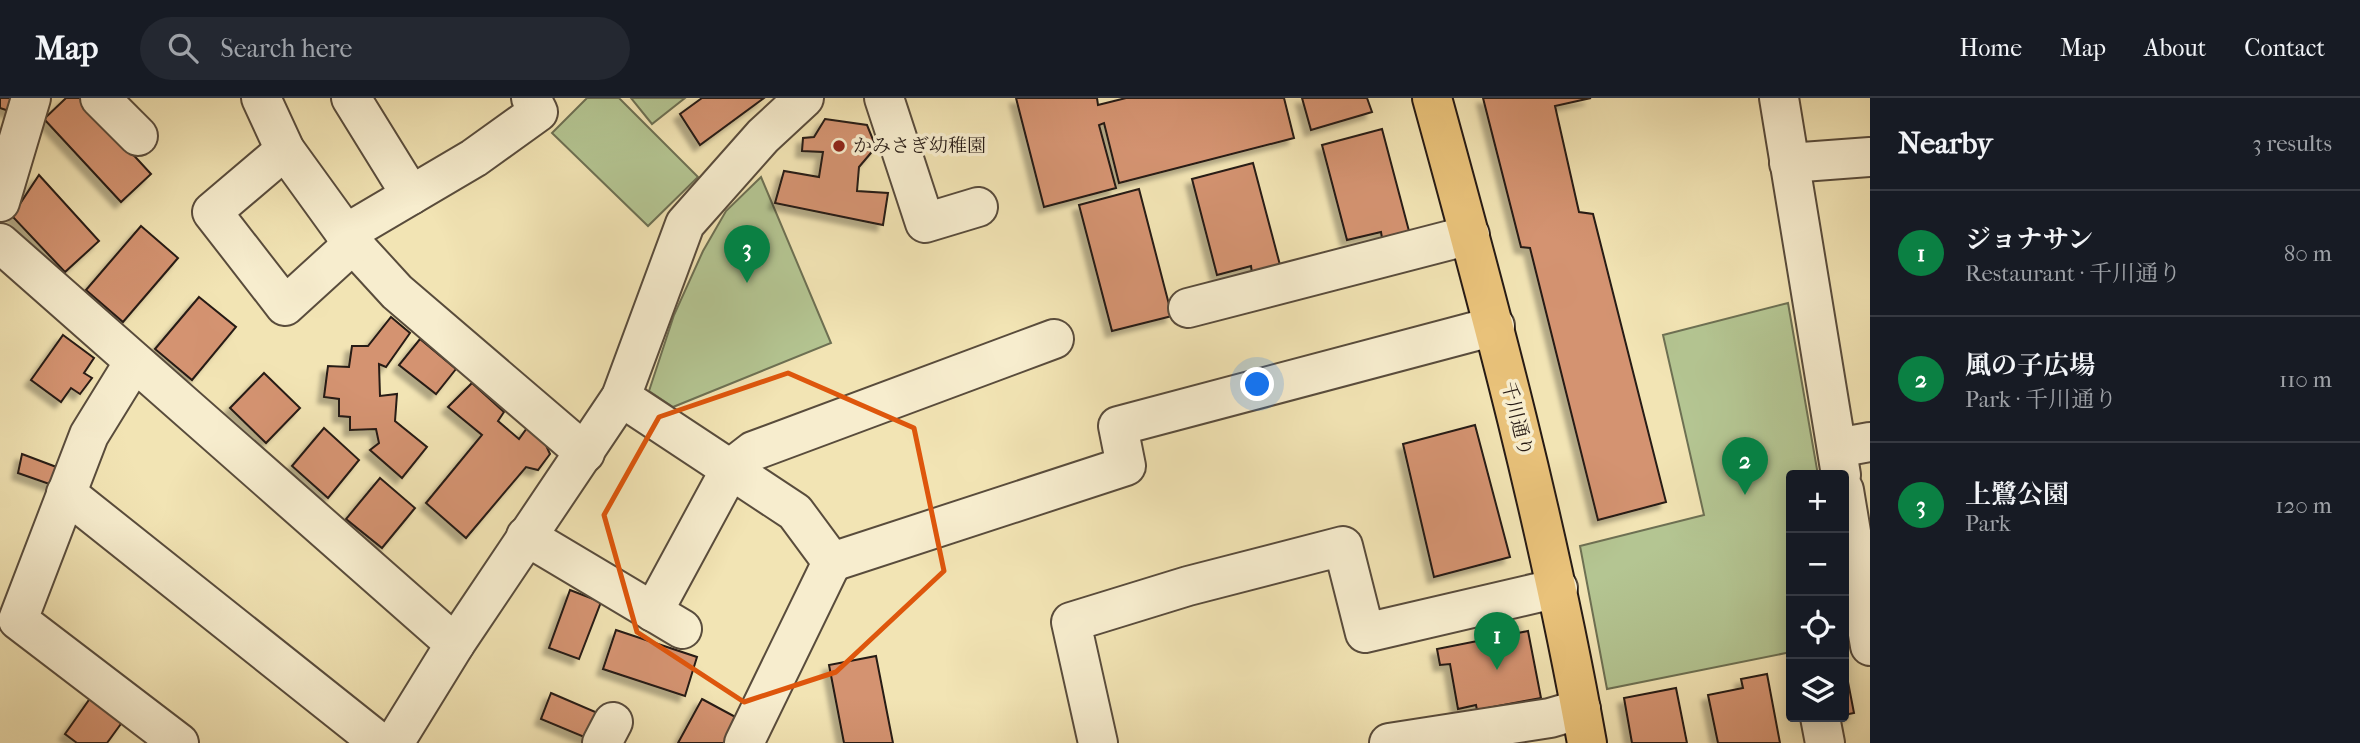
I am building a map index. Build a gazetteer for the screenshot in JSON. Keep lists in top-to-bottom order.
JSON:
{
  "streets": {
    "main road": ["千川通り"]
  },
  "places": ["かみさぎ幼稚園"],
  "page": {
    "header": "Map",
    "search": "Search here",
    "nav": [
      "Home",
      "Map",
      "About",
      "Contact"
    ],
    "heading": ["Nearby", "3 results"],
    "list": [
      {
        "mark": "1",
        "name": "ジョナサン",
        "note": "Restaurant · 千川通り",
        "value": "80 m"
      },
      {
        "mark": "2",
        "name": "風の子広場",
        "note": "Park · 千川通り",
        "value": "110 m"
      },
      {
        "mark": "3",
        "name": "上鷺公園",
        "note": "Park",
        "value": "120 m"
      }
    ],
    "pins": ["3", "2", "1"],
    "map_buttons": ["+", "−"]
  }
}
